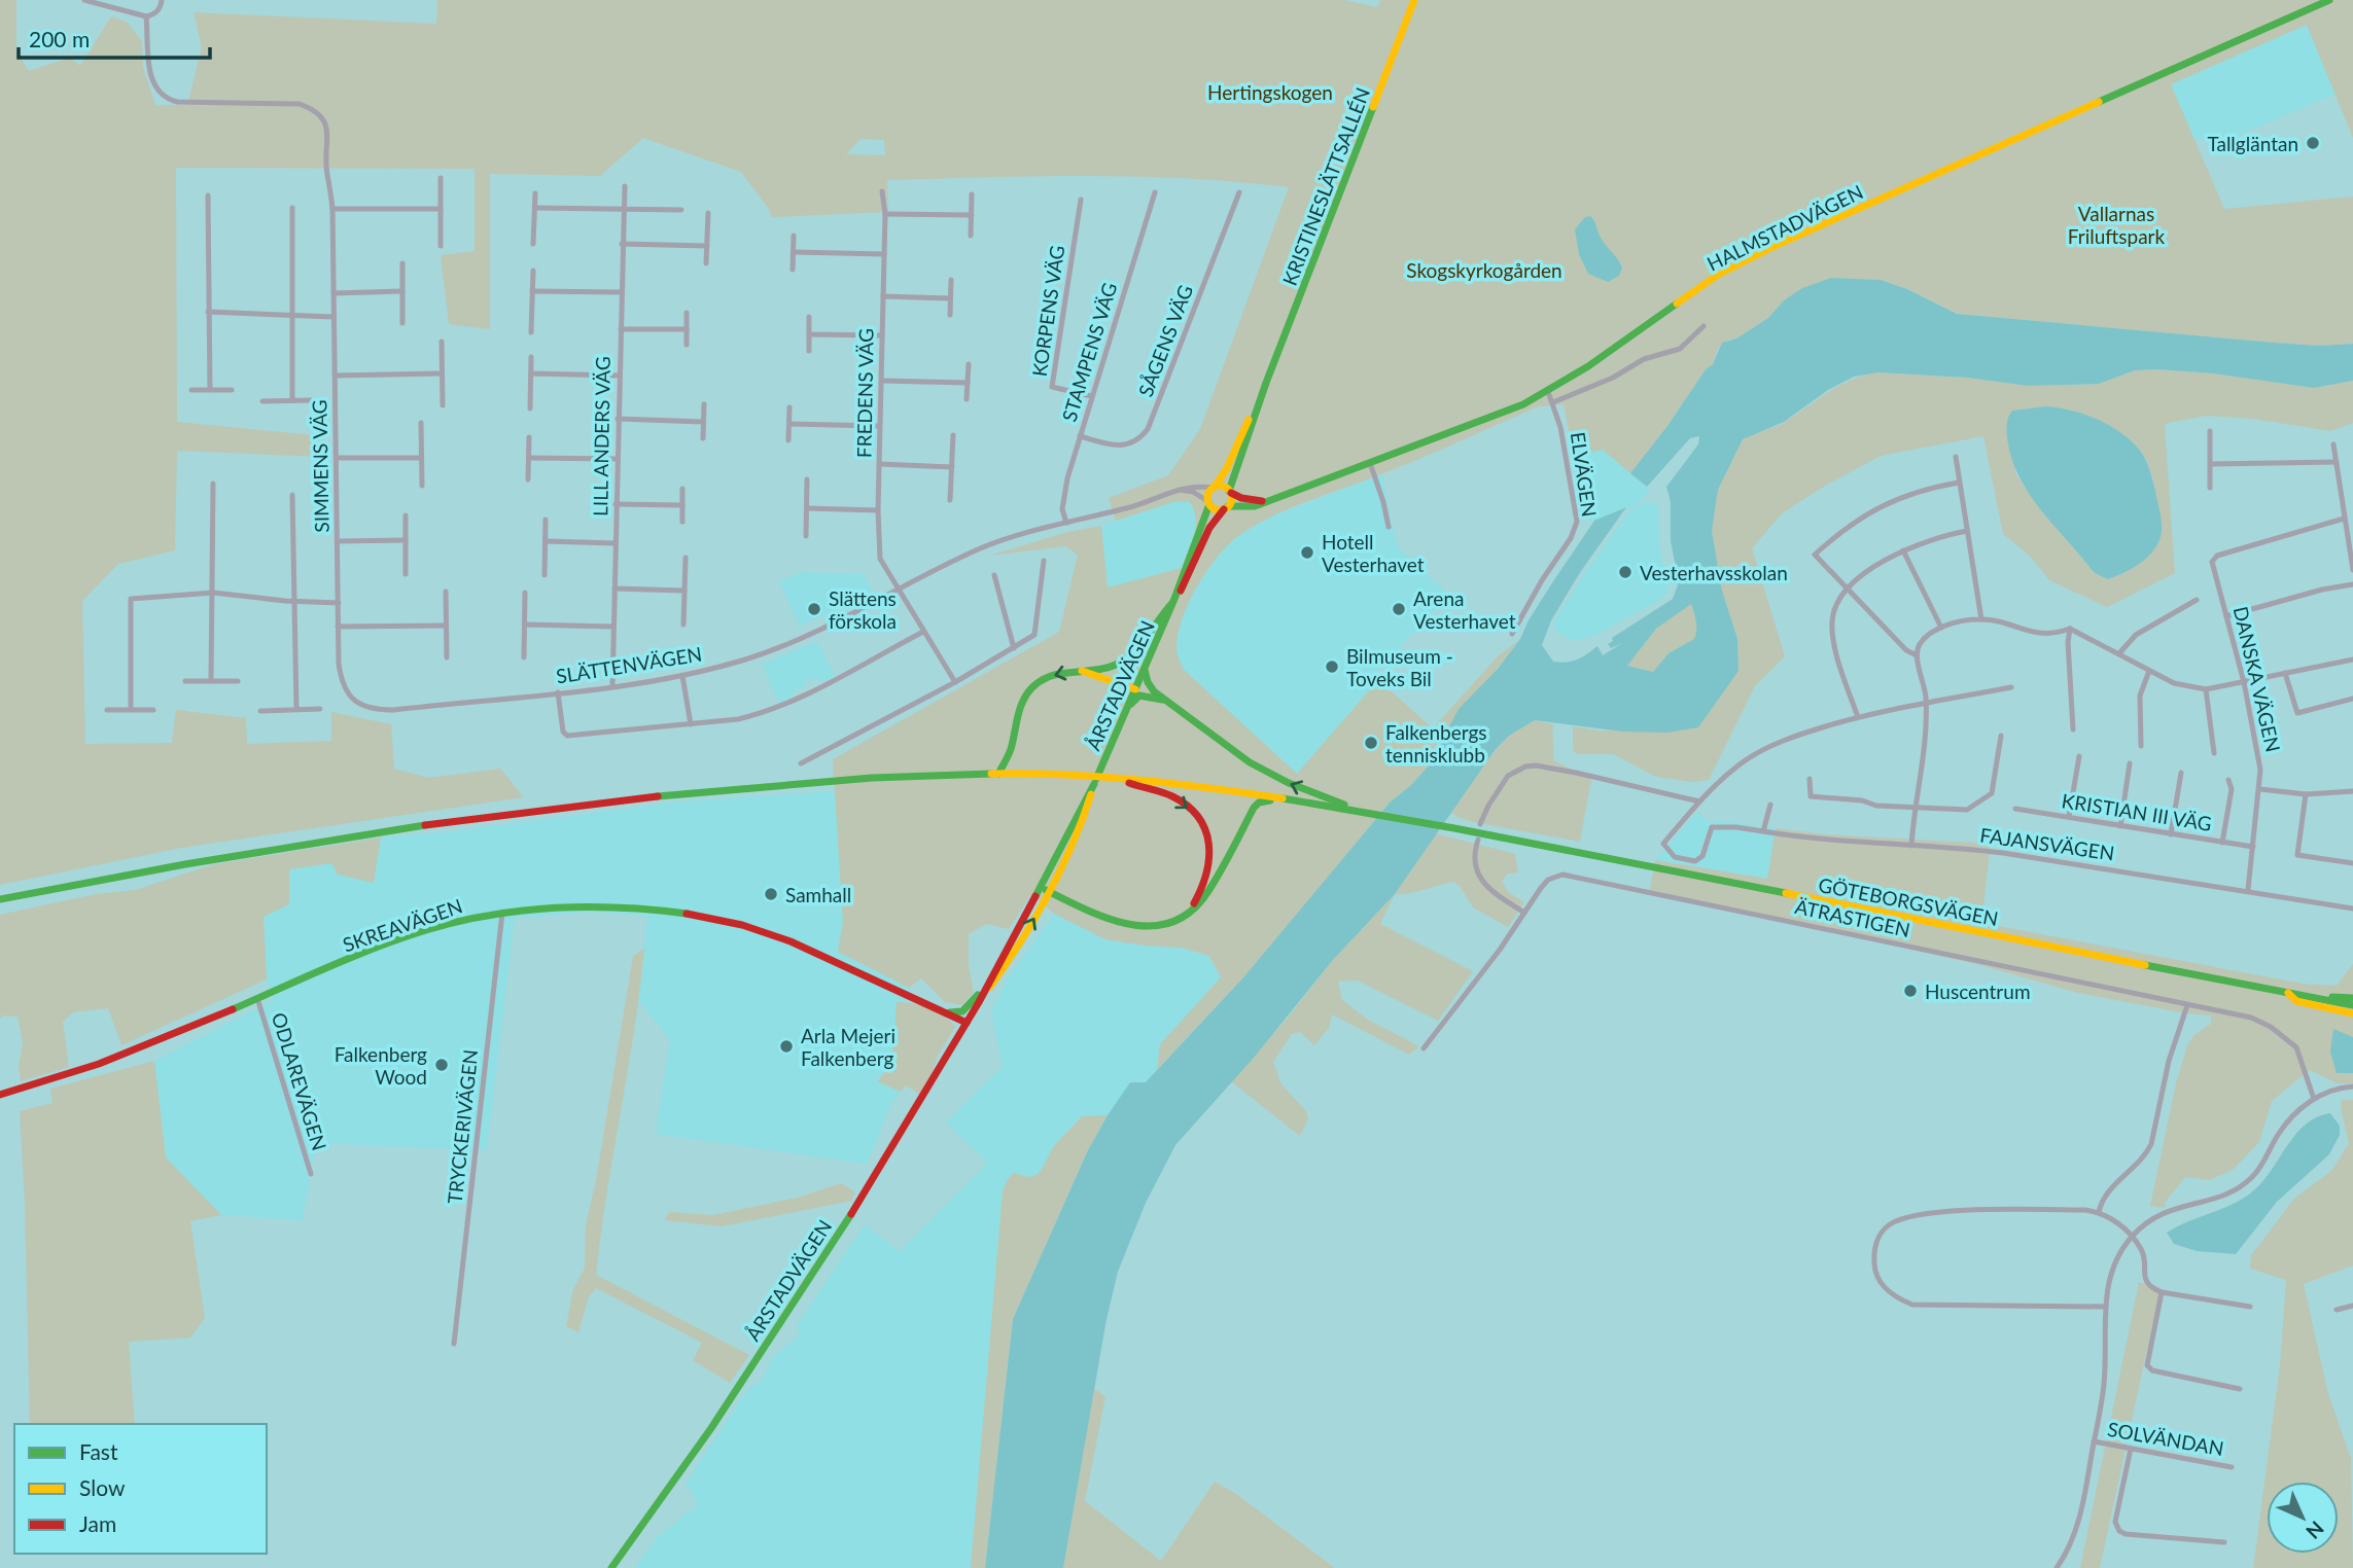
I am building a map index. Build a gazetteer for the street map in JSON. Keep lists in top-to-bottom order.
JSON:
{
  "streets": {
    "main road": [
      "KRISTINESLÄTTSALLÉN",
      "HALMSTADVÄGEN",
      "ÅRSTADVÄGEN",
      "GÖTEBORGSVÄGEN",
      "SKREAVÄGEN"
    ],
    "street": [
      "KORPENS VÄG",
      "SÅGENS VÄG",
      "STAMPENS VÄG",
      "FREDENS VÄG",
      "LILL ANDERS VÄG",
      "SIMMENS VÄG",
      "ELVÄGEN",
      "SLÄTTENVÄGEN",
      "DANSKA VÄGEN",
      "KRISTIAN III VÄG",
      "FAJANSVÄGEN",
      "ÄTRASTIGEN",
      "ODLAREVÄGEN",
      "TRYCKERIVÄGEN",
      "SOLVÄNDAN"
    ]
  },
  "crossings": [
    ["KRISTINESLÄTTSALLÉN", "HALMSTADVÄGEN"],
    ["KRISTINESLÄTTSALLÉN", "SLÄTTENVÄGEN"],
    ["KRISTINESLÄTTSALLÉN", "ÅRSTADVÄGEN"],
    ["HALMSTADVÄGEN", "ELVÄGEN"],
    ["HALMSTADVÄGEN", "SLÄTTENVÄGEN"],
    ["HALMSTADVÄGEN", "ÅRSTADVÄGEN"],
    ["KORPENS VÄG", "STAMPENS VÄG"],
    ["SÅGENS VÄG", "STAMPENS VÄG"],
    ["STAMPENS VÄG", "SLÄTTENVÄGEN"],
    ["FREDENS VÄG", "SLÄTTENVÄGEN"],
    ["LILL ANDERS VÄG", "SLÄTTENVÄGEN"],
    ["SIMMENS VÄG", "SLÄTTENVÄGEN"],
    ["SLÄTTENVÄGEN", "ÅRSTADVÄGEN"],
    ["DANSKA VÄGEN", "KRISTIAN III VÄG"],
    ["DANSKA VÄGEN", "FAJANSVÄGEN"],
    ["ÅRSTADVÄGEN", "SKREAVÄGEN"],
    ["SKREAVÄGEN", "ODLAREVÄGEN"],
    ["SKREAVÄGEN", "TRYCKERIVÄGEN"]
  ],
  "parks": ["Hertingskogen", "Vallarnas Friluftspark", "Skogskyrkogården"],
  "places": [
    "Tallgläntan",
    "Hotell Vesterhavet",
    "Vesterhavsskolan",
    "Slättens förskola",
    "Arena Vesterhavet",
    "Bilmuseum - Toveks Bil",
    "Falkenbergs tennisklubb",
    "Samhall",
    "Huscentrum",
    "Arla Mejeri Falkenberg",
    "Falkenberg Wood"
  ],
  "legend": ["Fast", "Slow", "Jam"],
  "scale_bar": "200 m",
  "north": "bottom right"
}
